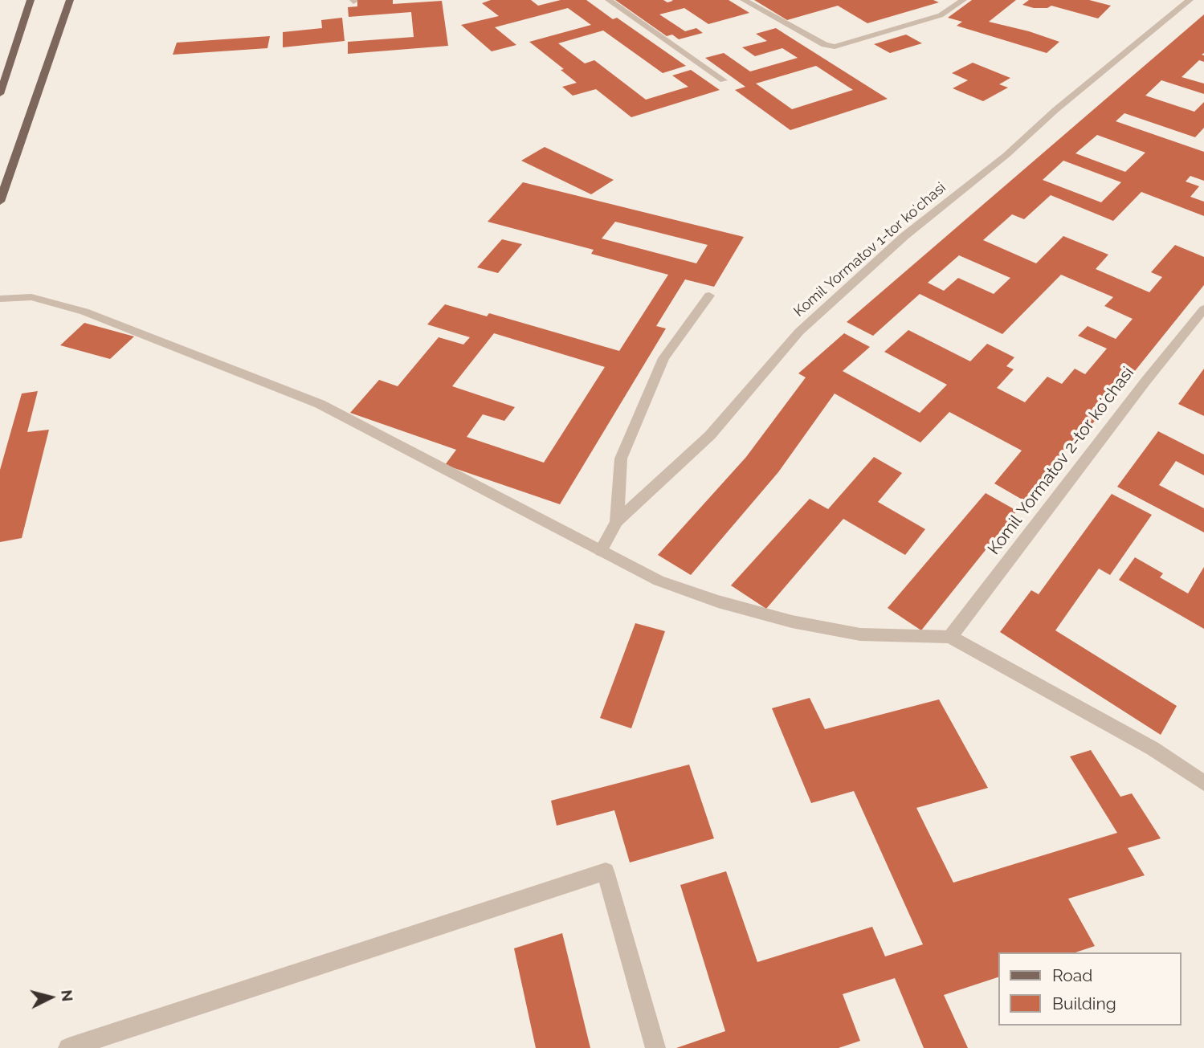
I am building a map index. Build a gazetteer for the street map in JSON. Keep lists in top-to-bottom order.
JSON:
{
  "streets": {
    "street": ["Komil Yormatov 1-tor koʻchasi", "Komil Yormatov 2-tor koʻchasi"]
  },
  "legend": ["Road", "Building"],
  "north": "right"
}
